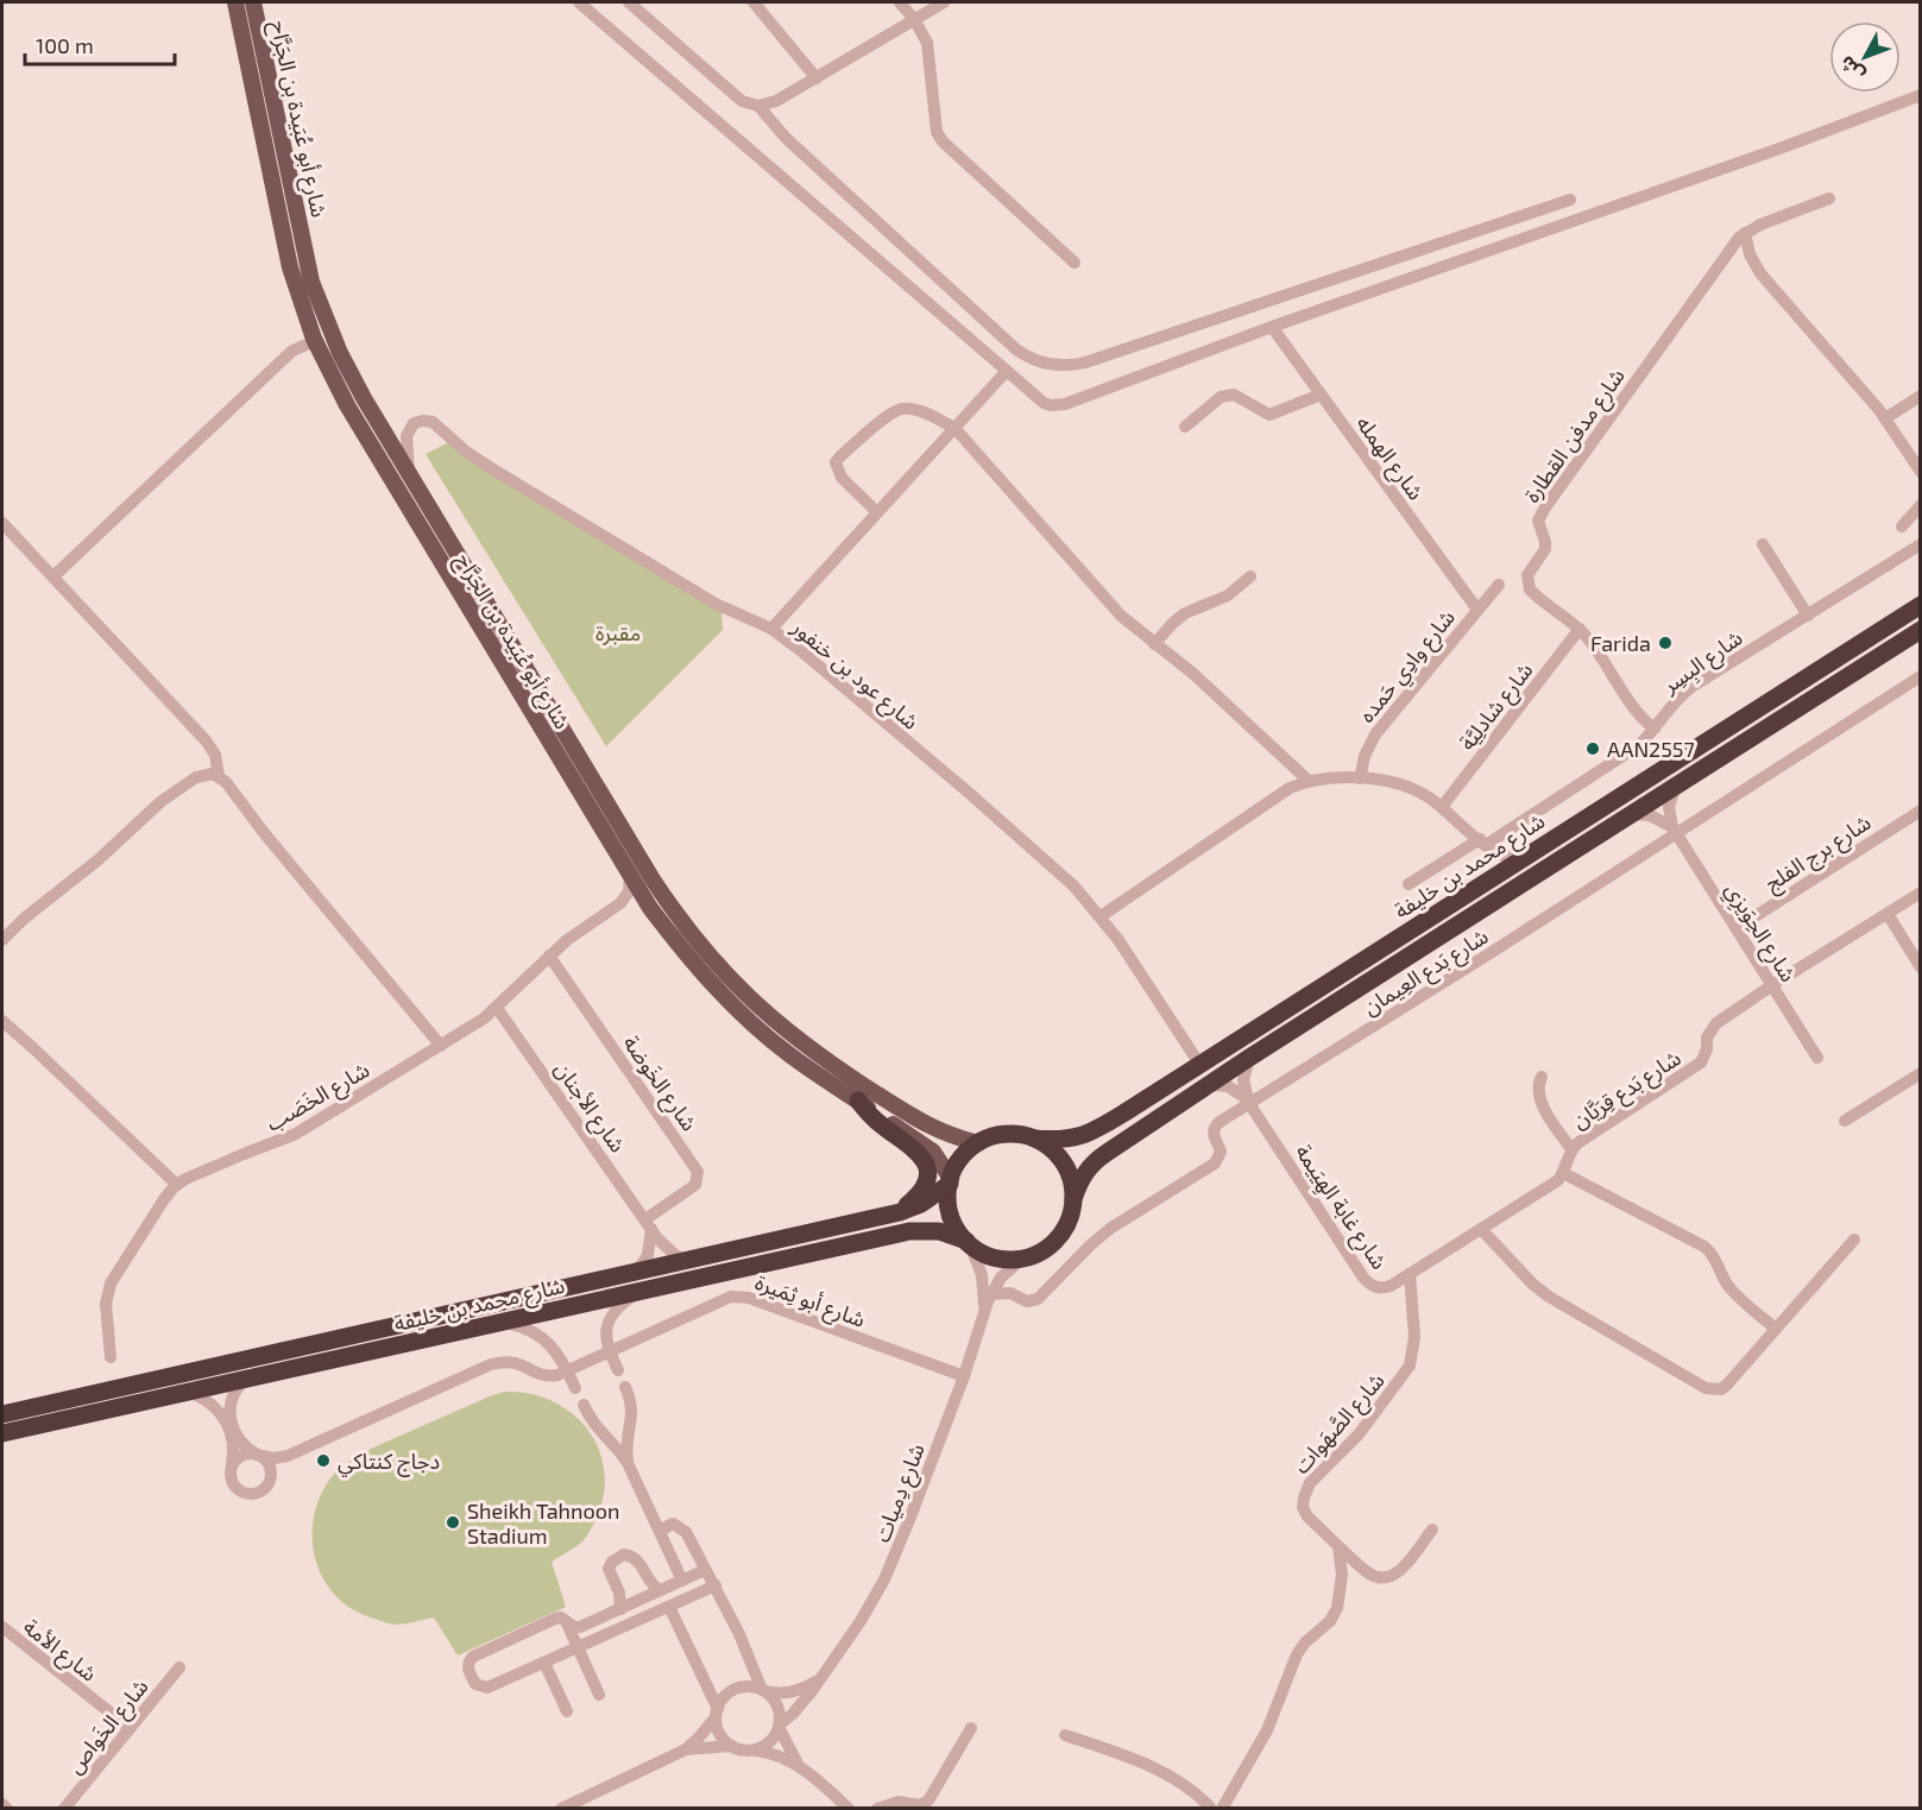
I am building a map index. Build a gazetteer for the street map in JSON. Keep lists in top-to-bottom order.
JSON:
{
  "streets": {
    "highway": ["شارع محمد بن خليفة"],
    "main road": ["شارع أبو عُبَيدة بن الجَرَّاح"],
    "street": [
      "شارع مدفن القطارة",
      "شارع الهمله",
      "شارع البِسِر",
      "شارع وادِي حَمده",
      "شارع عود بن خنفور",
      "شارع شادلِيَّة",
      "شارع برج الفلج",
      "شارع الحِوَيزِي",
      "شارع بَدع العِيمان",
      "شارع الخَوضة",
      "شارع بَدع قِرَيَّان",
      "شارع الخَصَب",
      "شارع الأجنان",
      "شارع غابة الهِيَيمة",
      "شارع أبو ثِمَيرة",
      "شارع الصَّهَوات",
      "شارع دِميات",
      "شارع الأمة",
      "شارع الخَواص"
    ]
  },
  "crossings": [
    ["شارع أبو عُبَيدة بن الجَرَّاح", "شارع عود بن خنفور"],
    ["شارع أبو عُبَيدة بن الجَرَّاح", "شارع محمد بن خليفة"],
    ["شارع أبو عُبَيدة بن الجَرَّاح", "شارع دِميات"],
    ["شارع مدفن القطارة", "شارع البِسِر"],
    ["شارع مدفن القطارة", "شارع شادلِيَّة"],
    ["شارع الهمله", "شارع وادِي حَمده"],
    ["شارع عود بن خنفور", "شارع محمد بن خليفة"],
    ["شارع برج الفلج", "شارع الحِوَيزِي"],
    ["شارع محمد بن خليفة", "شارع الأجنان"],
    ["شارع محمد بن خليفة", "شارع غابة الهِيَيمة"],
    ["شارع محمد بن خليفة", "شارع دِميات"],
    ["شارع الحِوَيزِي", "شارع بَدع العِيمان"],
    ["شارع الحِوَيزِي", "شارع بَدع قِرَيَّان"],
    ["شارع بَدع العِيمان", "شارع غابة الهِيَيمة"],
    ["شارع بَدع العِيمان", "شارع دِميات"],
    ["شارع الخَوضة", "شارع الخَصَب"],
    ["شارع الخَوضة", "شارع الأجنان"],
    ["شارع بَدع قِرَيَّان", "شارع غابة الهِيَيمة"],
    ["شارع الخَصَب", "شارع الأجنان"],
    ["شارع غابة الهِيَيمة", "شارع الصَّهَوات"],
    ["شارع أبو ثِمَيرة", "شارع دِميات"],
    ["شارع الأمة", "شارع الخَواص"]
  ],
  "parks": ["مقبرة"],
  "places": [
    "Farida",
    "AAN2557",
    "دجاج كنتاكي",
    "Sheikh Tahnoon Stadium"
  ],
  "scale_bar": "100 m",
  "north": "bottom left"
}
